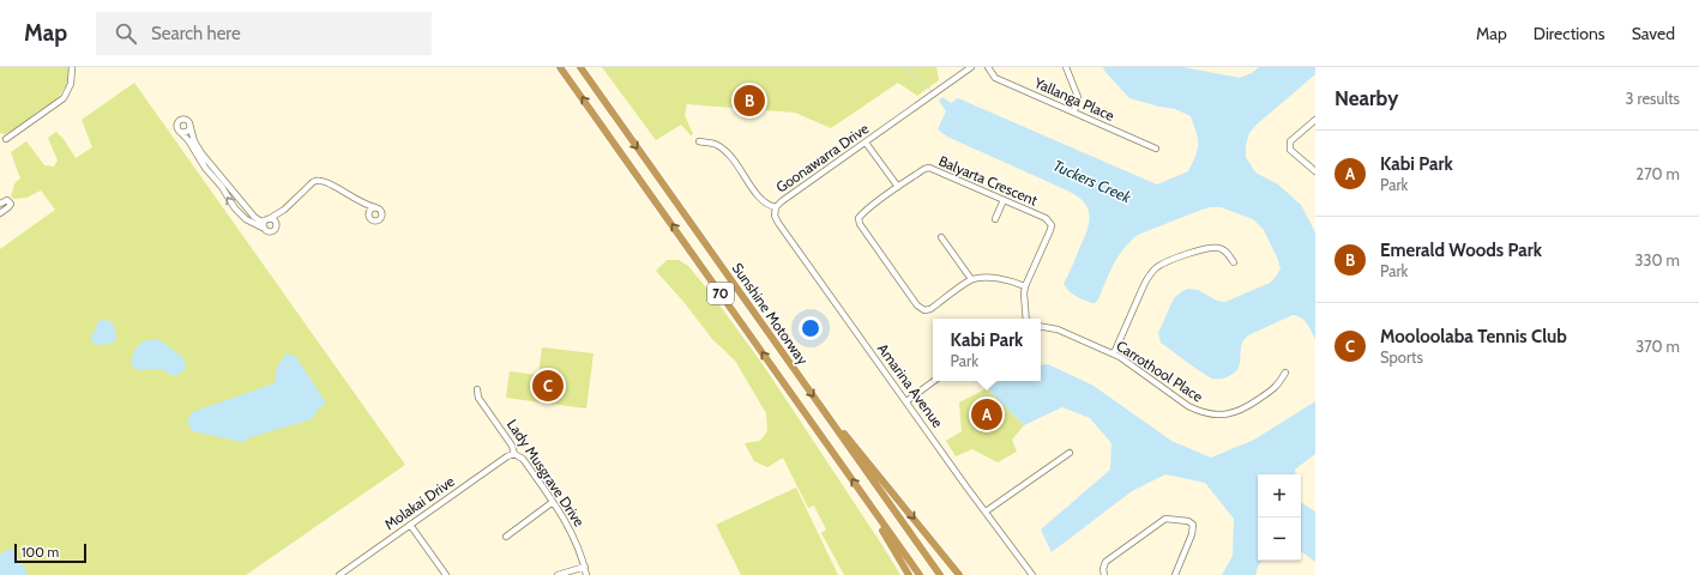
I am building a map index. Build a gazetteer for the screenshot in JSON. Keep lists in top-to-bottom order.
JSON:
{
  "streets": {
    "highway": ["70", "Sunshine Motorway"],
    "street": [
      "Yallanga Place",
      "Goonawarra Drive",
      "Balyarta Crescent",
      "Carrothool Place",
      "Amarina Avenue",
      "Lady Musgrave Drive",
      "Molakai Drive"
    ]
  },
  "crossings": [
    ["Goonawarra Drive", "Amarina Avenue"],
    ["70", "Sunshine Motorway"],
    ["Lady Musgrave Drive", "Molakai Drive"]
  ],
  "water": ["Tuckers Creek"],
  "scale_bar": "100 m",
  "page": {
    "header": "Map",
    "search": "Search here",
    "nav": ["Map", "Directions", "Saved"],
    "heading": ["Nearby", "3 results"],
    "pins": ["B", "C", "A"],
    "list": [
      {
        "mark": "A",
        "name": "Kabi Park",
        "note": "Park",
        "value": "270 m"
      },
      {
        "mark": "B",
        "name": "Emerald Woods Park",
        "note": "Park",
        "value": "330 m"
      },
      {
        "mark": "C",
        "name": "Mooloolaba Tennis Club",
        "note": "Sports",
        "value": "370 m"
      }
    ],
    "popup": ["Kabi Park", "Park"],
    "map_buttons": ["+", "−"],
    "scale": "100 m"
  }
}
